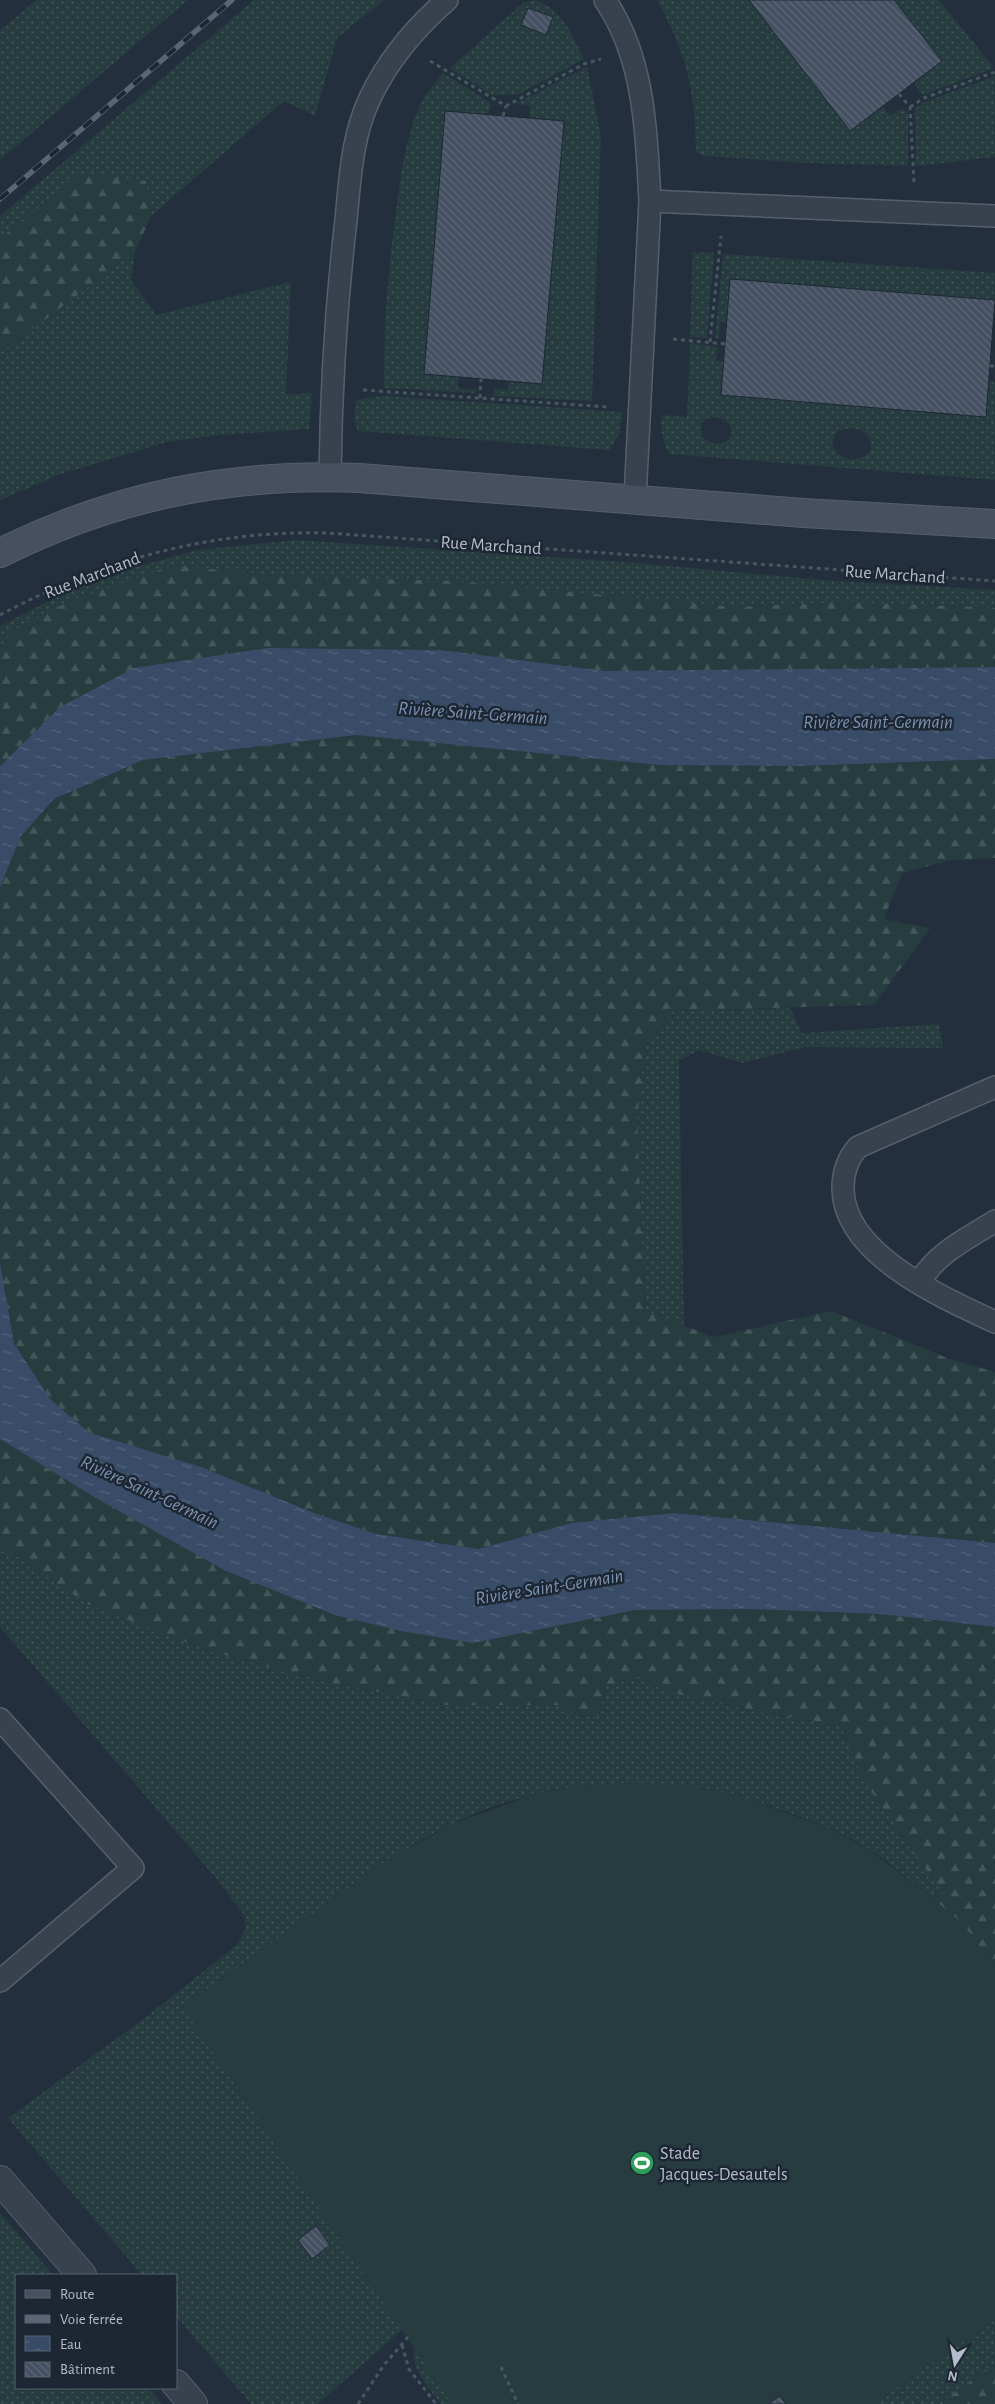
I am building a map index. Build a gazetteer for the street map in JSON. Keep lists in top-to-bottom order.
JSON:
{
  "streets": {
    "path": ["Rue Marchand"]
  },
  "water": ["Rivière Saint-Germain"],
  "places": {
    "sports": ["Stade Jacques-Desautels"]
  },
  "legend": [
    "Route",
    "Voie ferrée",
    "Eau",
    "Bâtiment"
  ],
  "north": "bottom"
}
